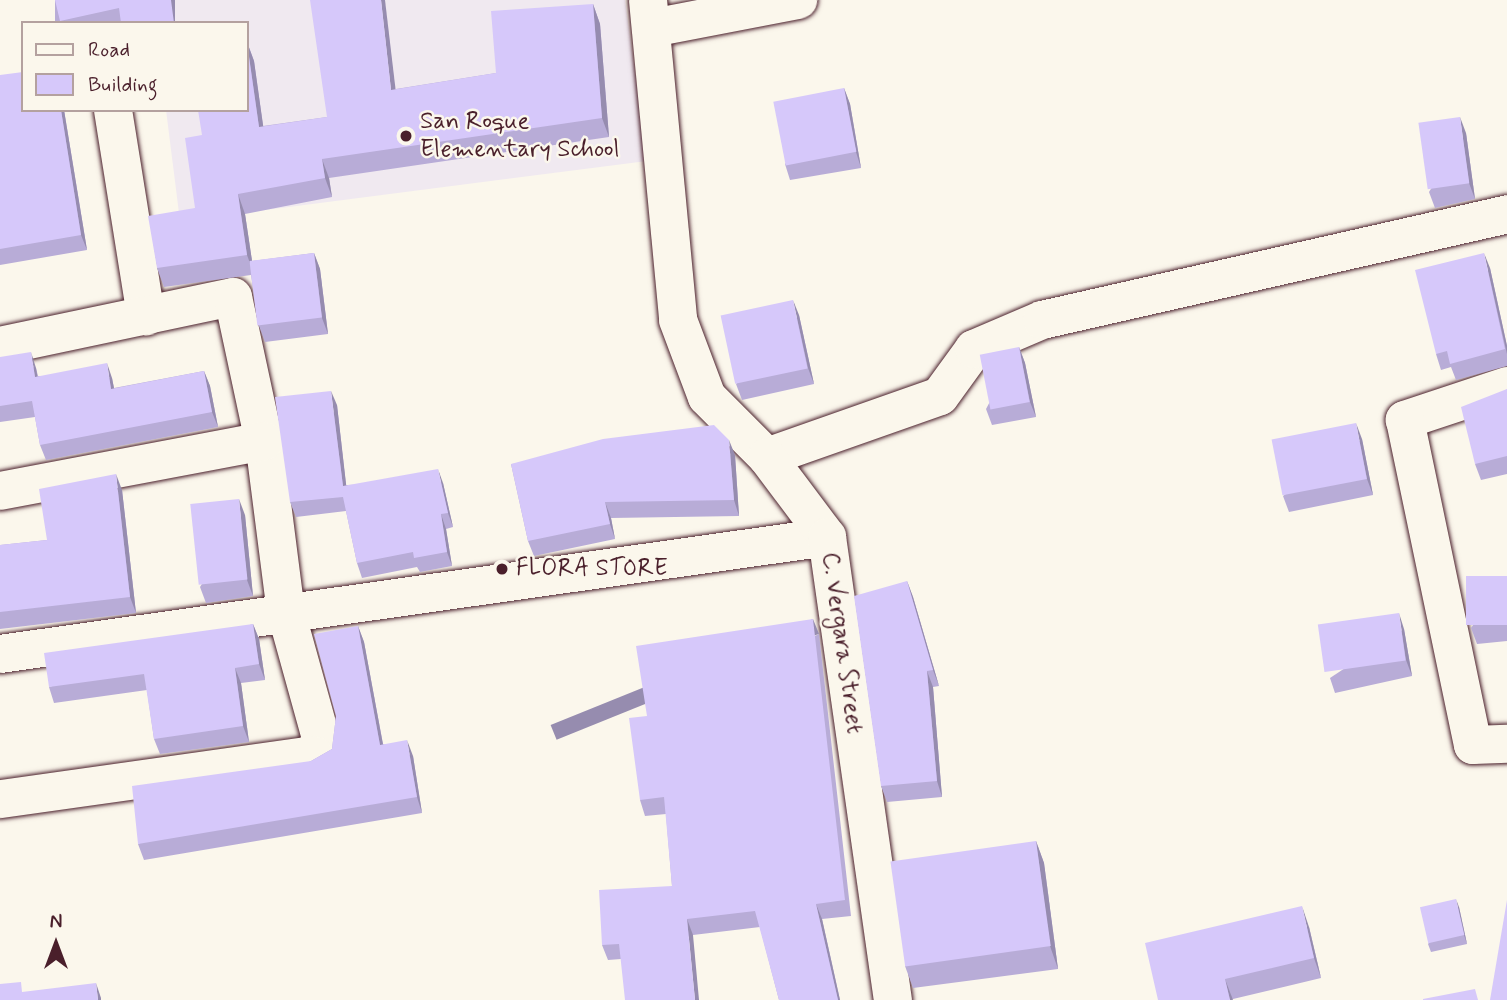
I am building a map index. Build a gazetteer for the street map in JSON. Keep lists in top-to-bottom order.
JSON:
{
  "streets": {
    "street": ["C. Vergara Street"]
  },
  "places": ["San Roque Elementary School", "FLORA STORE"],
  "legend": ["Road", "Building"],
  "north": "top"
}
